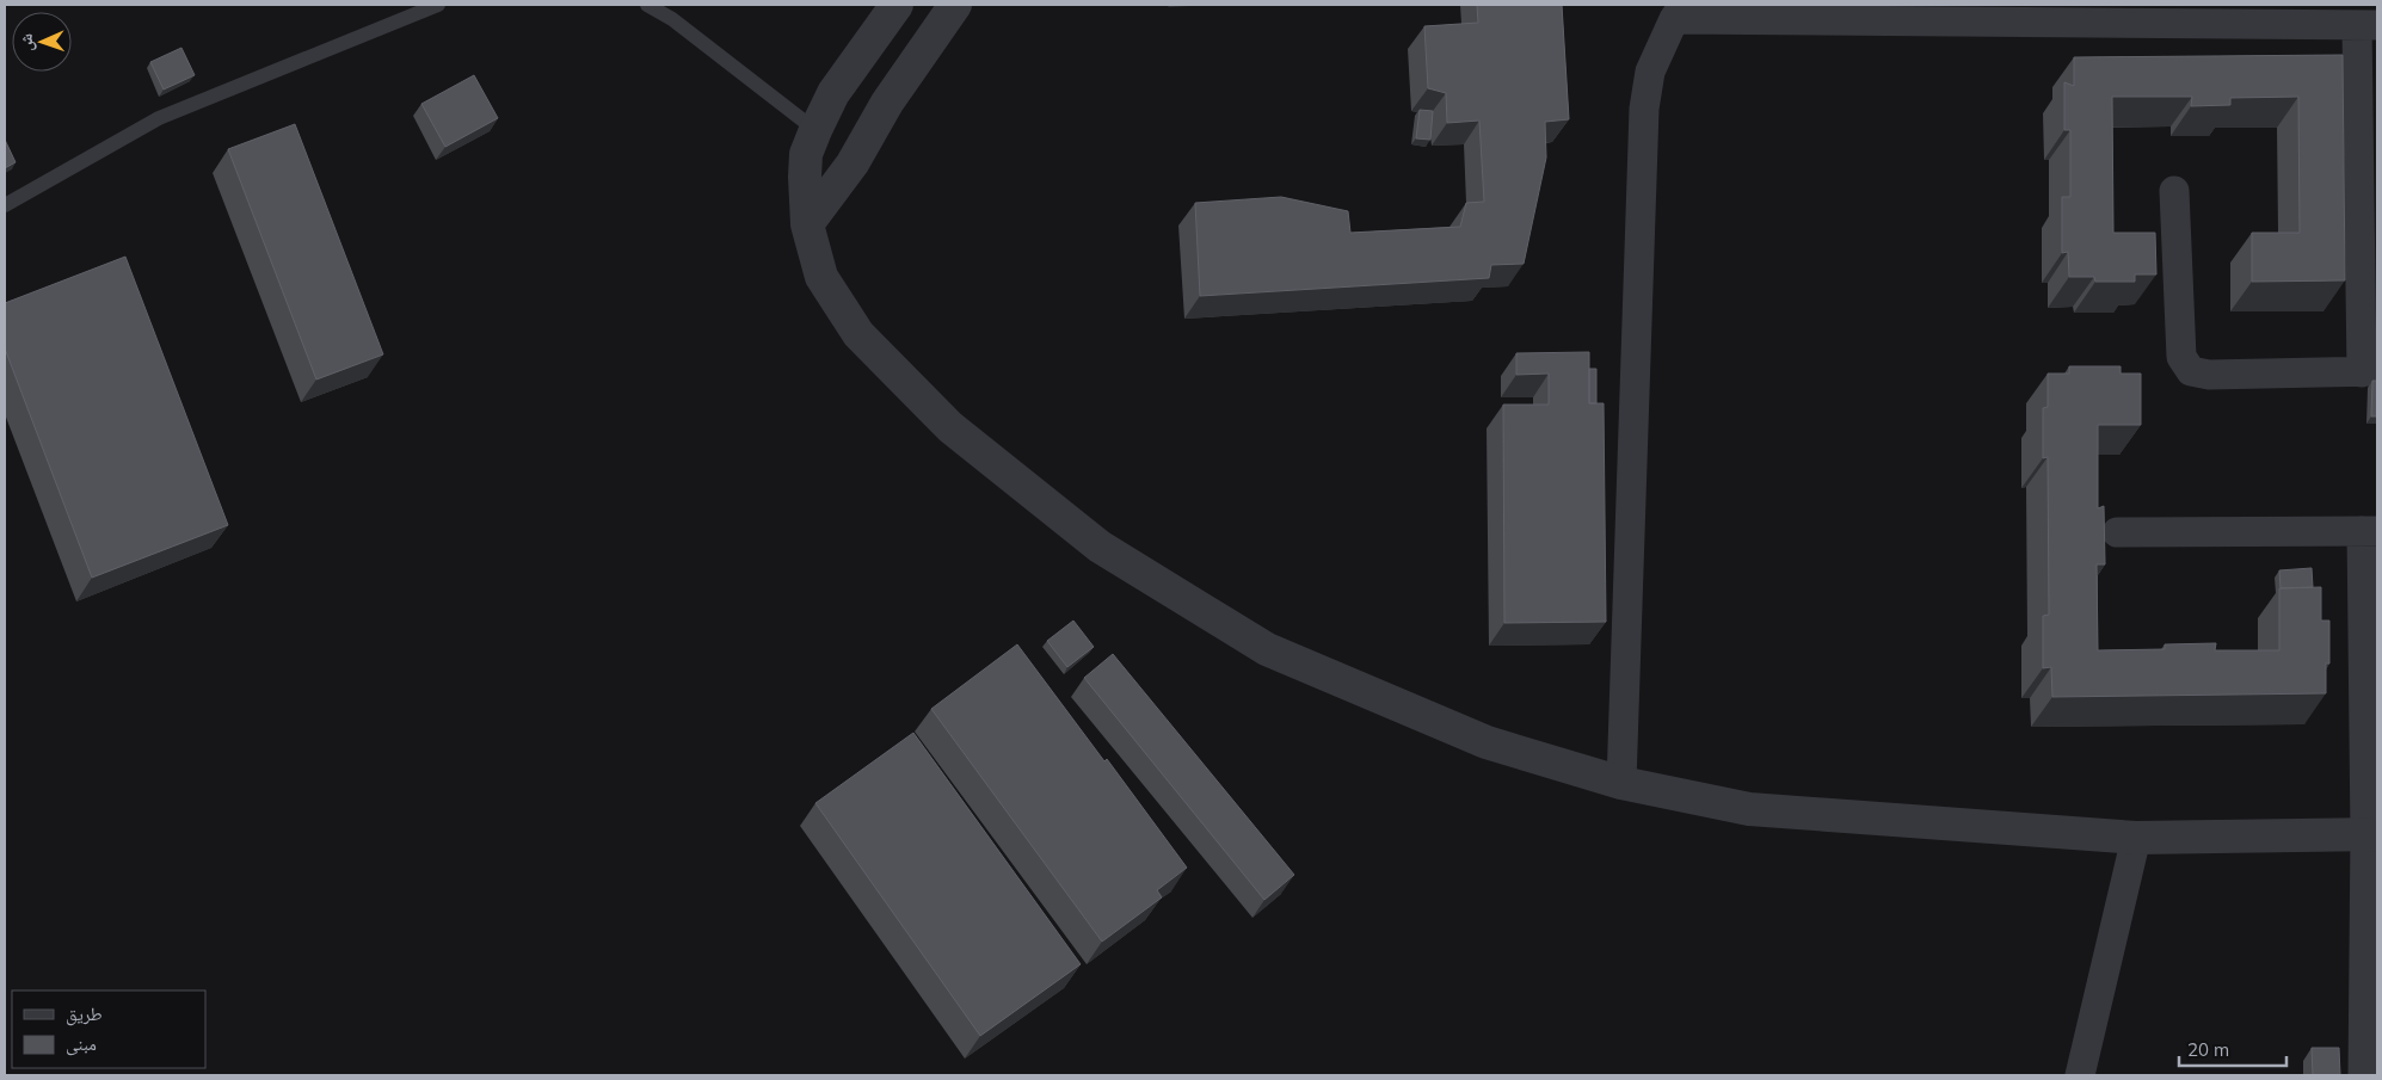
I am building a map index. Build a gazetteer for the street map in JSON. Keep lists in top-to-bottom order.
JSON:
{
  "legend": ["طريق", "مبنى"],
  "scale_bar": "20 m",
  "north": "left"
}
